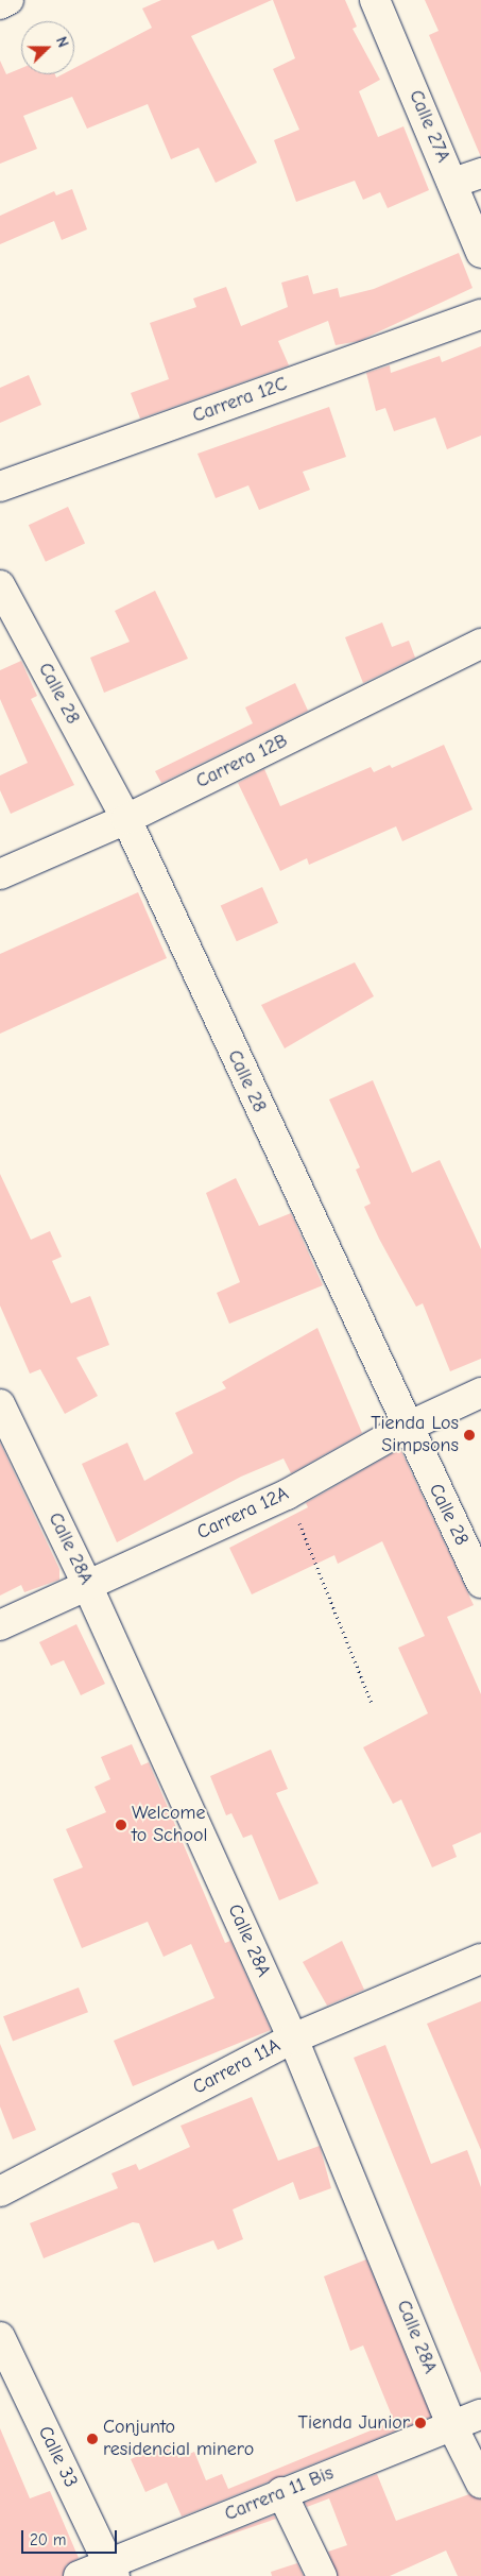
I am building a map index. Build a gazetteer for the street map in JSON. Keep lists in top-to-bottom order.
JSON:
{
  "streets": {
    "street": [
      "Calle 27A",
      "Carrera 12C",
      "Calle 28",
      "Carrera 12B",
      "Carrera 12A",
      "Calle 28A",
      "Carrera 11A",
      "Calle 33",
      "Carrera 11 Bis"
    ]
  },
  "crossings": [
    ["Calle 28", "Carrera 12B"],
    ["Calle 28", "Carrera 12A"],
    ["Carrera 12A", "Calle 28A"],
    ["Calle 28A", "Carrera 11A"],
    ["Calle 28A", "Carrera 11 Bis"],
    ["Calle 33", "Carrera 11 Bis"]
  ],
  "places": [
    "Tienda Los Simpsons",
    "Welcome to School",
    "Tienda Junior",
    "Conjunto residencial minero"
  ],
  "scale_bar": "20 m",
  "north": "right"
}
